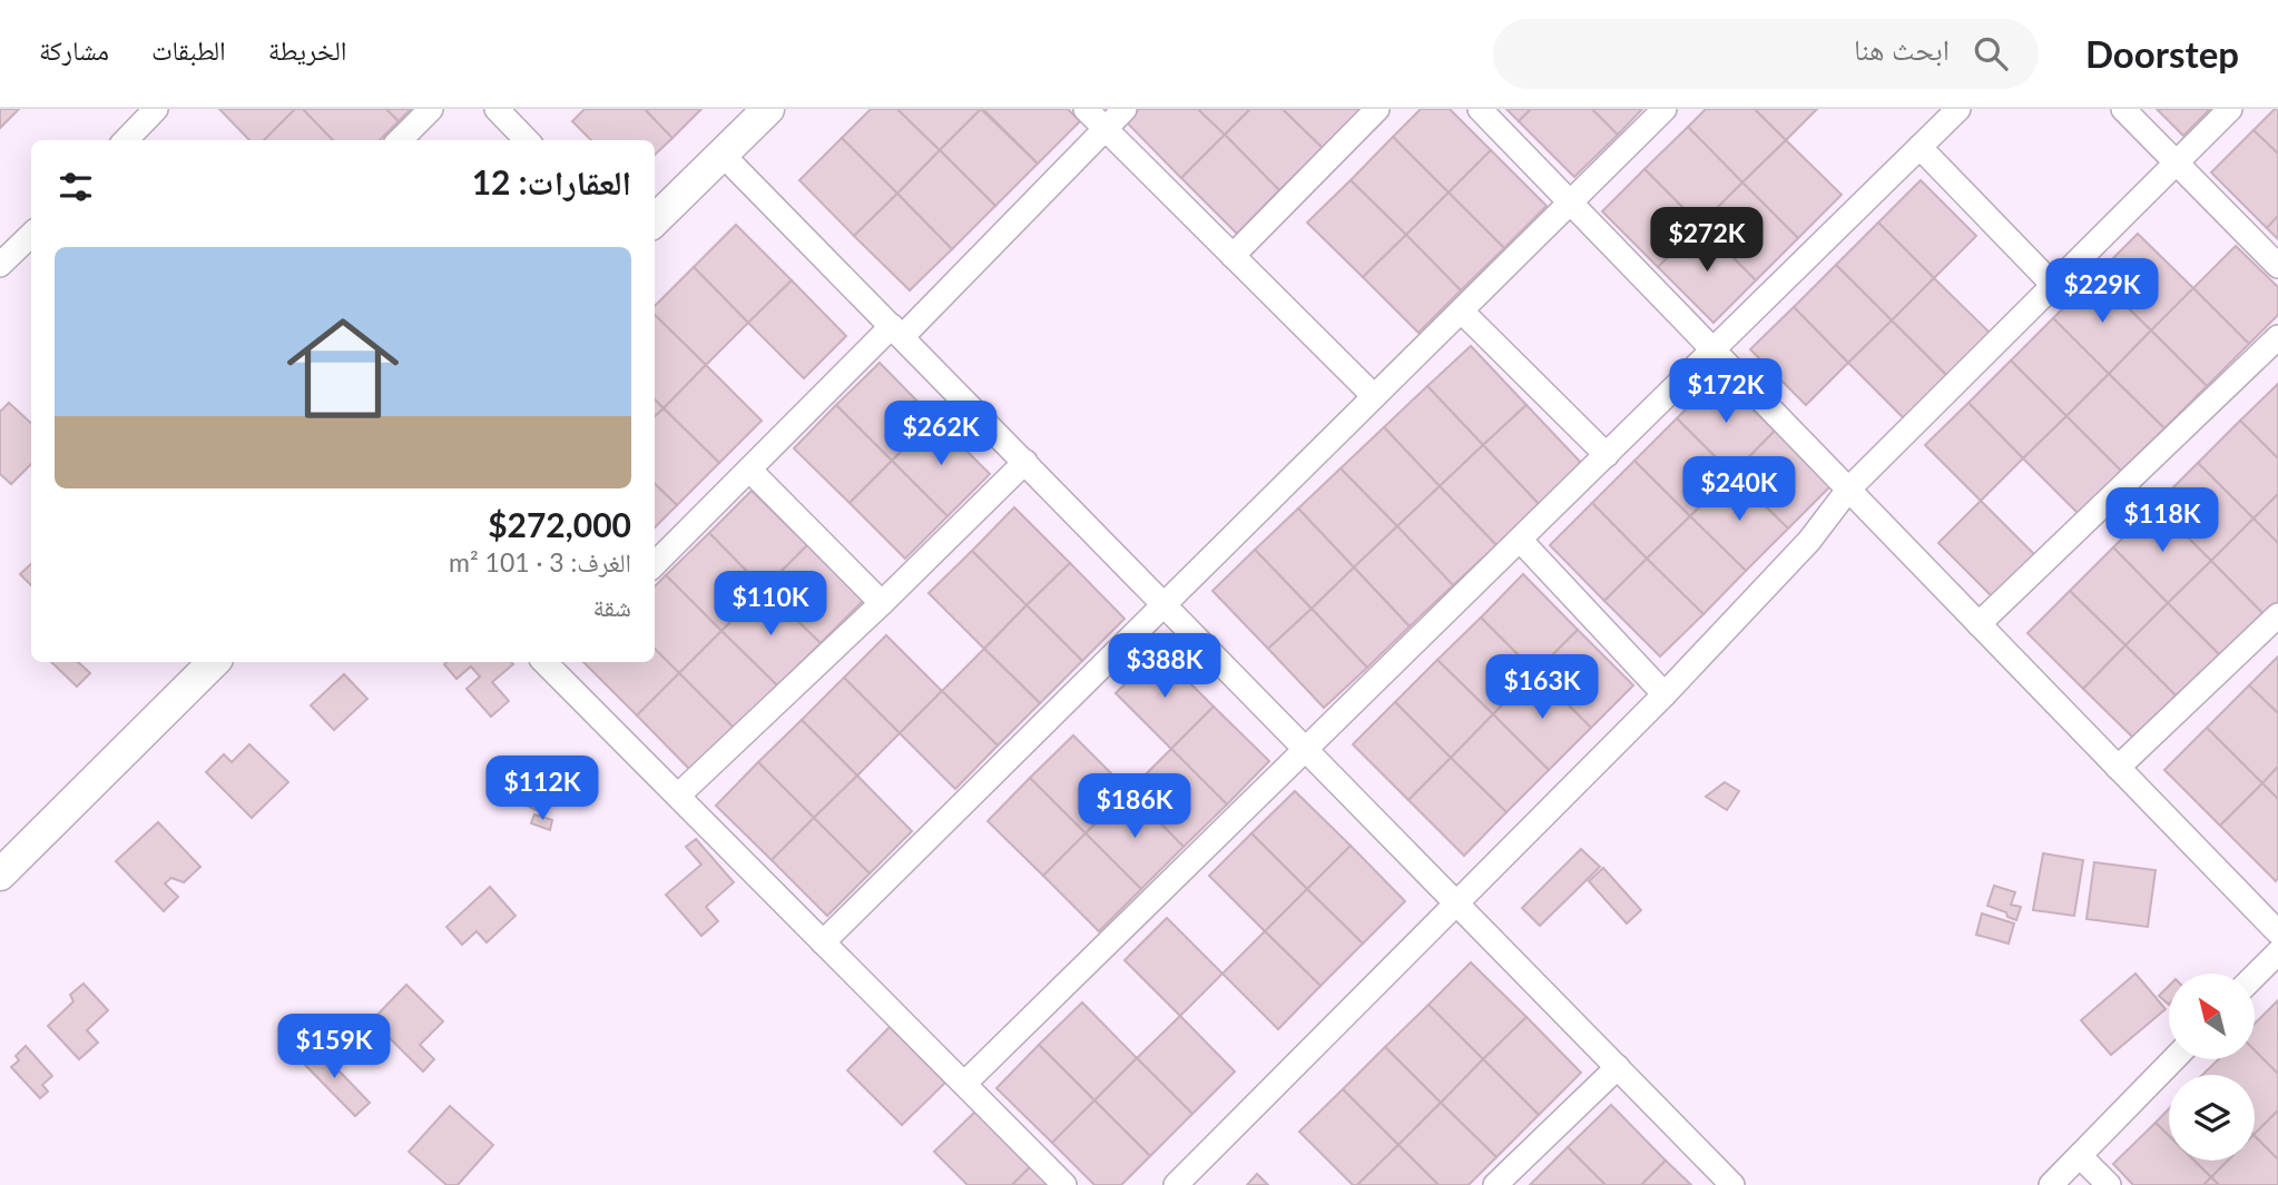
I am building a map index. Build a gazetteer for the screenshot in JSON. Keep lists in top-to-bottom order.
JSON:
{
  "north": "top left",
  "page": {
    "header": "Doorstep",
    "search": "ابحث هنا",
    "nav": ["الخريطة", "الطبقات", "مشاركة"],
    "heading": "العقارات: 12",
    "price": [
      "$272K",
      "$229K",
      "$172K",
      "$262K",
      "$240K",
      "$118K",
      "$110K",
      "$388K",
      "$163K",
      "$112K",
      "$186K",
      "$159K"
    ],
    "list": [
      {
        "name": "$272,000",
        "note": "الغرف: 3 · 101 m² · شقة"
      }
    ]
  }
}
